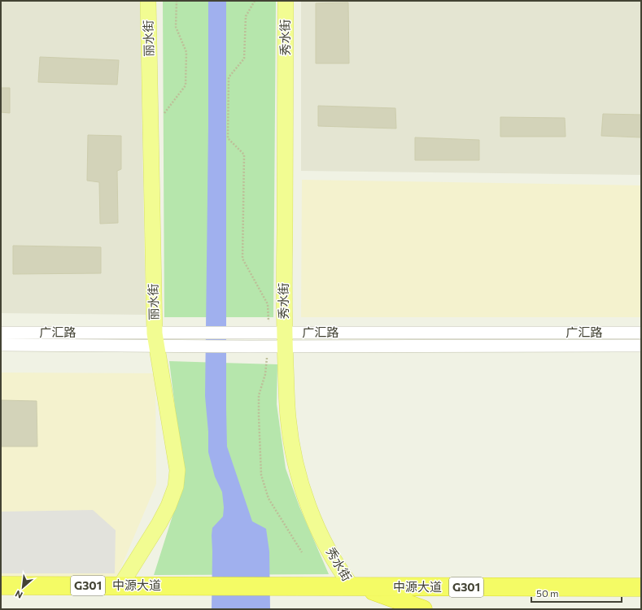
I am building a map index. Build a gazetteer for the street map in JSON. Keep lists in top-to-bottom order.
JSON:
{
  "streets": {
    "highway": ["G301", "中源大道"],
    "main road": ["秀水街", "丽水街"],
    "street": ["广汇路"]
  },
  "crossings": [
    ["秀水街", "广汇路"],
    ["秀水街", "中源大道"],
    ["丽水街", "广汇路"],
    ["丽水街", "中源大道"]
  ],
  "scale_bar": "50 m",
  "north": "bottom left"
}
